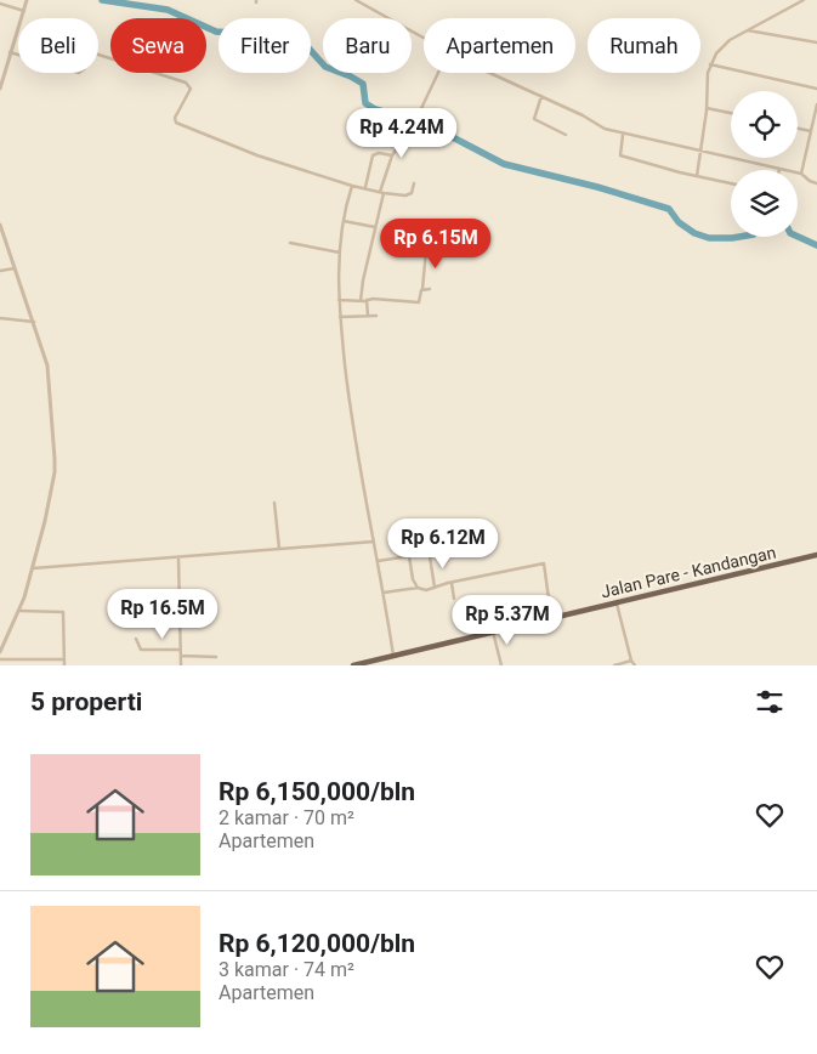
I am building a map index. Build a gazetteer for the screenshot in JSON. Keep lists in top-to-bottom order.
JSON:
{
  "streets": {
    "main road": ["Jalan Pare - Kandangan"]
  },
  "page": {
    "chip": [
      "Beli",
      "Sewa",
      "Filter",
      "Baru",
      "Apartemen",
      "Rumah"
    ],
    "price": [
      "Rp 4.24M",
      "Rp 6.15M",
      "Rp 6.12M",
      "Rp 16.5M",
      "Rp 5.37M"
    ],
    "heading": "5 properti",
    "list": [
      {
        "name": "Rp 6,150,000/bln",
        "note": "2 kamar · 70 m² · Apartemen"
      },
      {
        "name": "Rp 6,120,000/bln",
        "note": "3 kamar · 74 m² · Apartemen"
      }
    ]
  }
}
